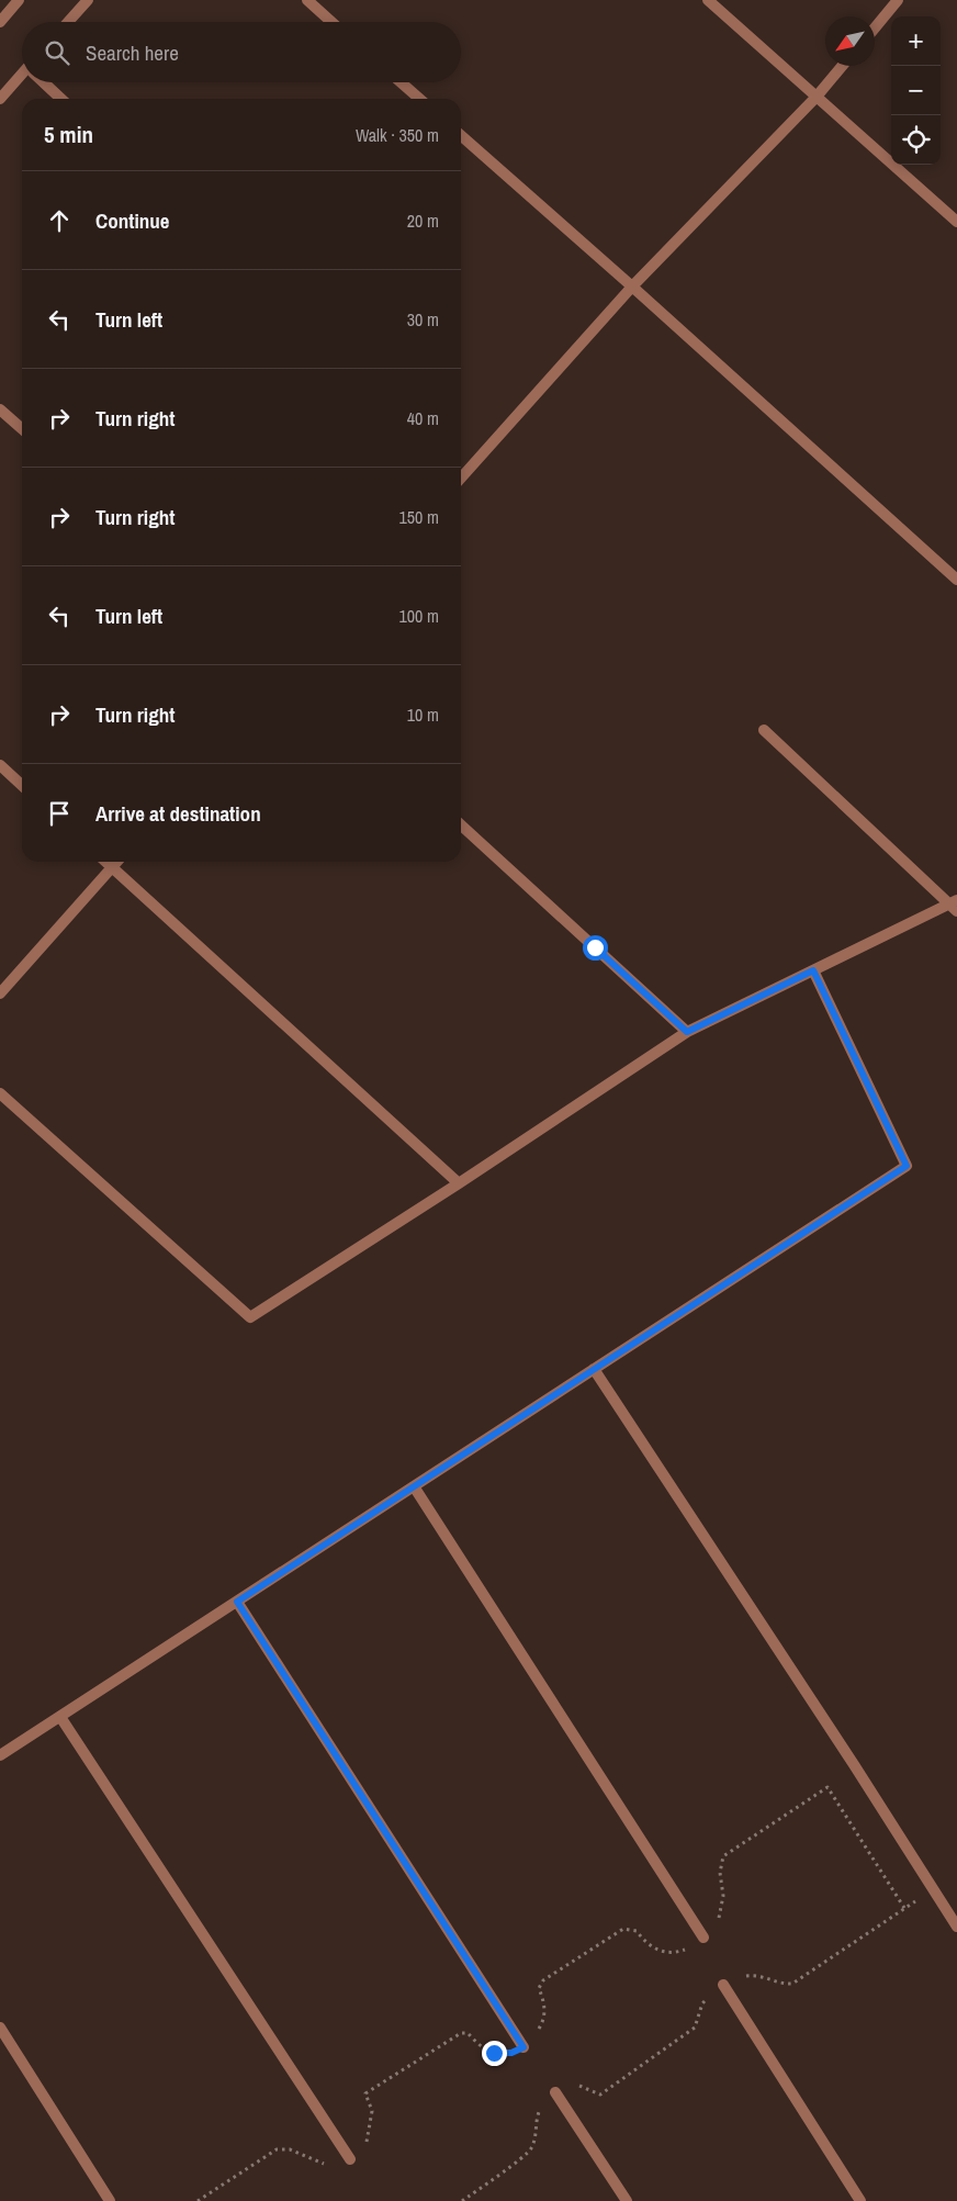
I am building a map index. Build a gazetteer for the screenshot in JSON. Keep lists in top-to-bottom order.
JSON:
{
  "north": "bottom left",
  "page": {
    "map_buttons": ["+", "−"],
    "search": "Search here",
    "heading": ["5 min", "Walk · 350 m"],
    "list": [
      ["Continue", "20 m"],
      ["Turn left", "30 m"],
      ["Turn right", "40 m"],
      ["Turn right", "150 m"],
      ["Turn left", "100 m"],
      ["Turn right", "10 m"],
      "Arrive at destination"
    ]
  }
}
